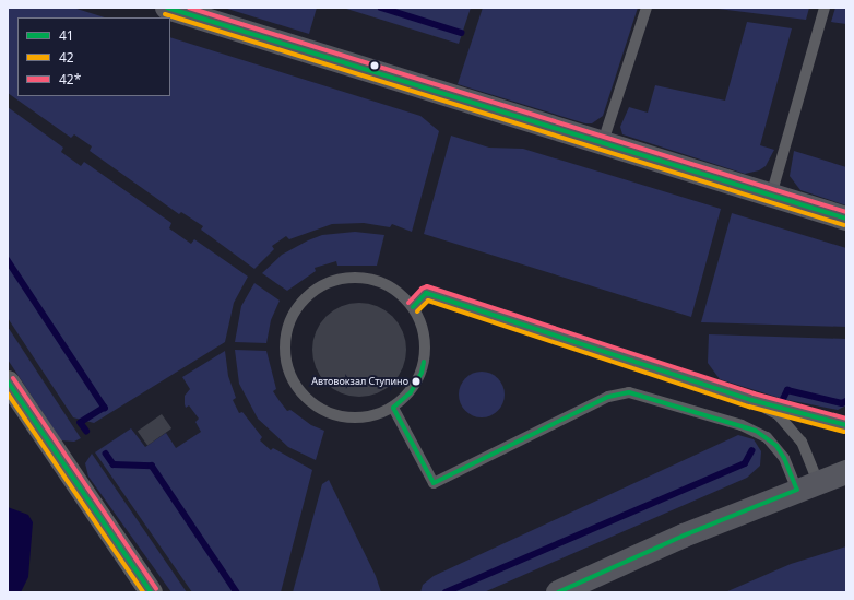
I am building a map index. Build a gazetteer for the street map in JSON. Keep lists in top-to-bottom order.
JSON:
{
  "places": ["Автовокзал Ступино"],
  "lines": ["transit line 41", "transit line 42*", "transit line 42"],
  "legend": ["41", "42", "42*"]
}
